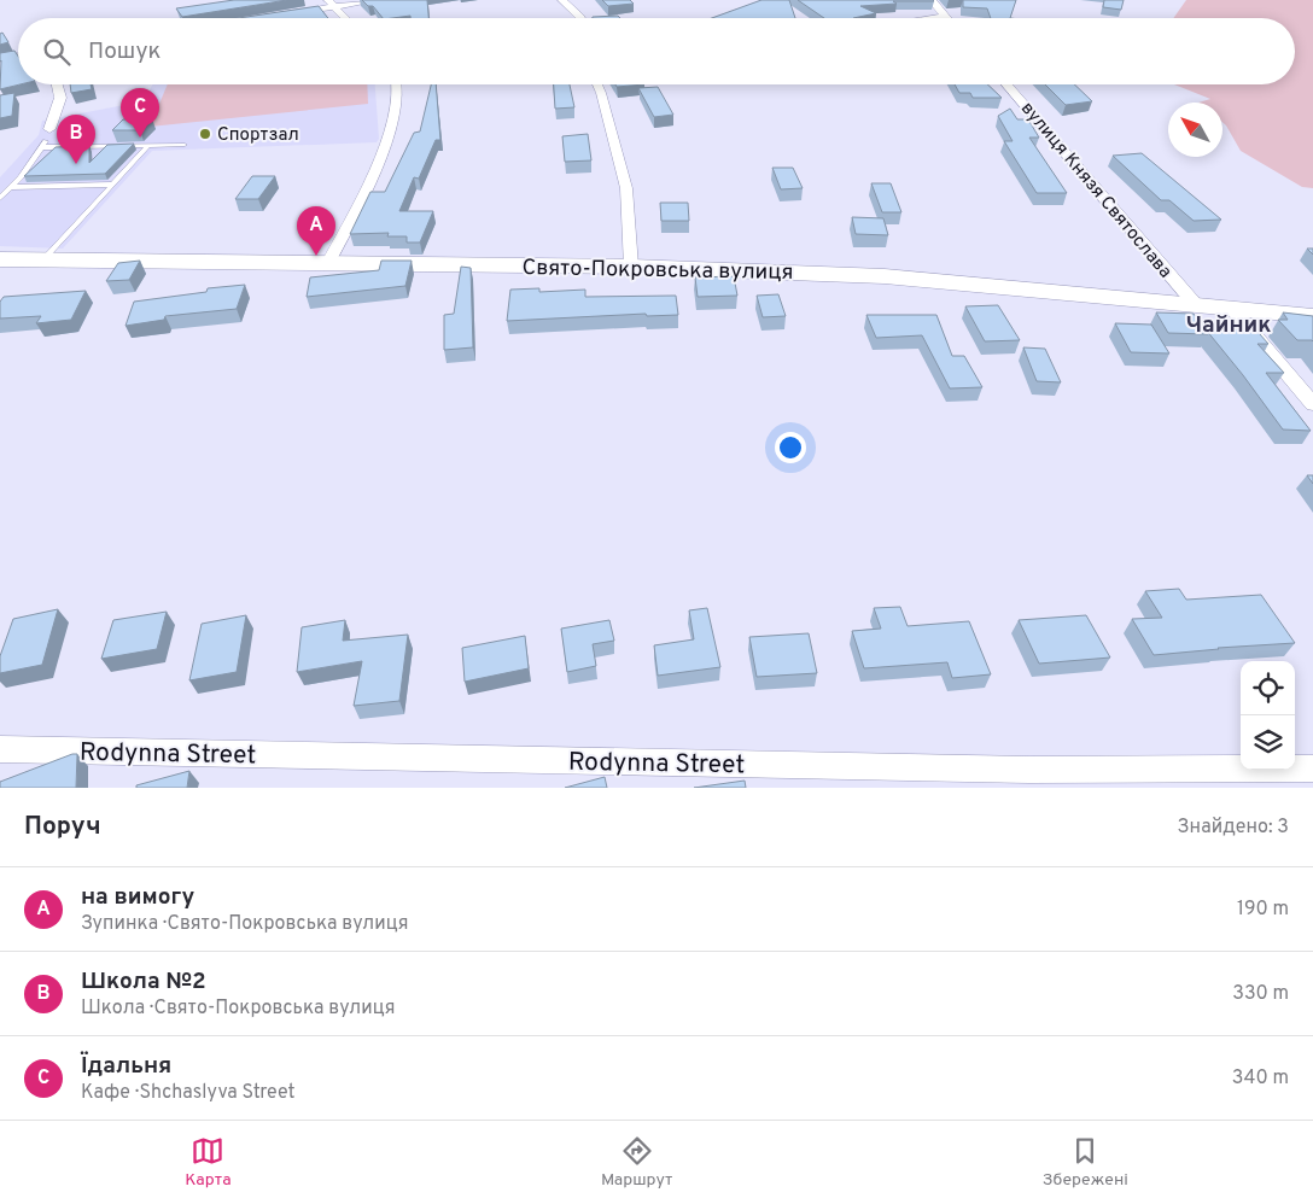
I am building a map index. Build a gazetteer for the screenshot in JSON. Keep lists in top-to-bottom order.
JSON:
{
  "streets": {
    "main road": ["Свято-Покровська вулиця"],
    "street": ["вулиця Князя Святослава", "Rodynna Street"]
  },
  "crossings": [
    ["вулиця Князя Святослава", "Свято-Покровська вулиця"]
  ],
  "districts": ["Чайник"],
  "places": ["Спортзал"],
  "north": "top left",
  "page": {
    "search": "Пошук",
    "pins": ["C", "B", "A"],
    "heading": ["Поруч", "Знайдено: 3"],
    "list": [
      {
        "mark": "A",
        "name": "на вимогу",
        "note": "Зупинка · Свято-Покровська вулиця",
        "value": "190 m"
      },
      {
        "mark": "B",
        "name": "Школа №2",
        "note": "Школа · Свято-Покровська вулиця",
        "value": "330 m"
      },
      {
        "mark": "C",
        "name": "Їдальня",
        "note": "Кафе · Shchaslyva Street",
        "value": "340 m"
      }
    ],
    "nav": ["Карта", "Маршрут", "Збережені"]
  }
}
